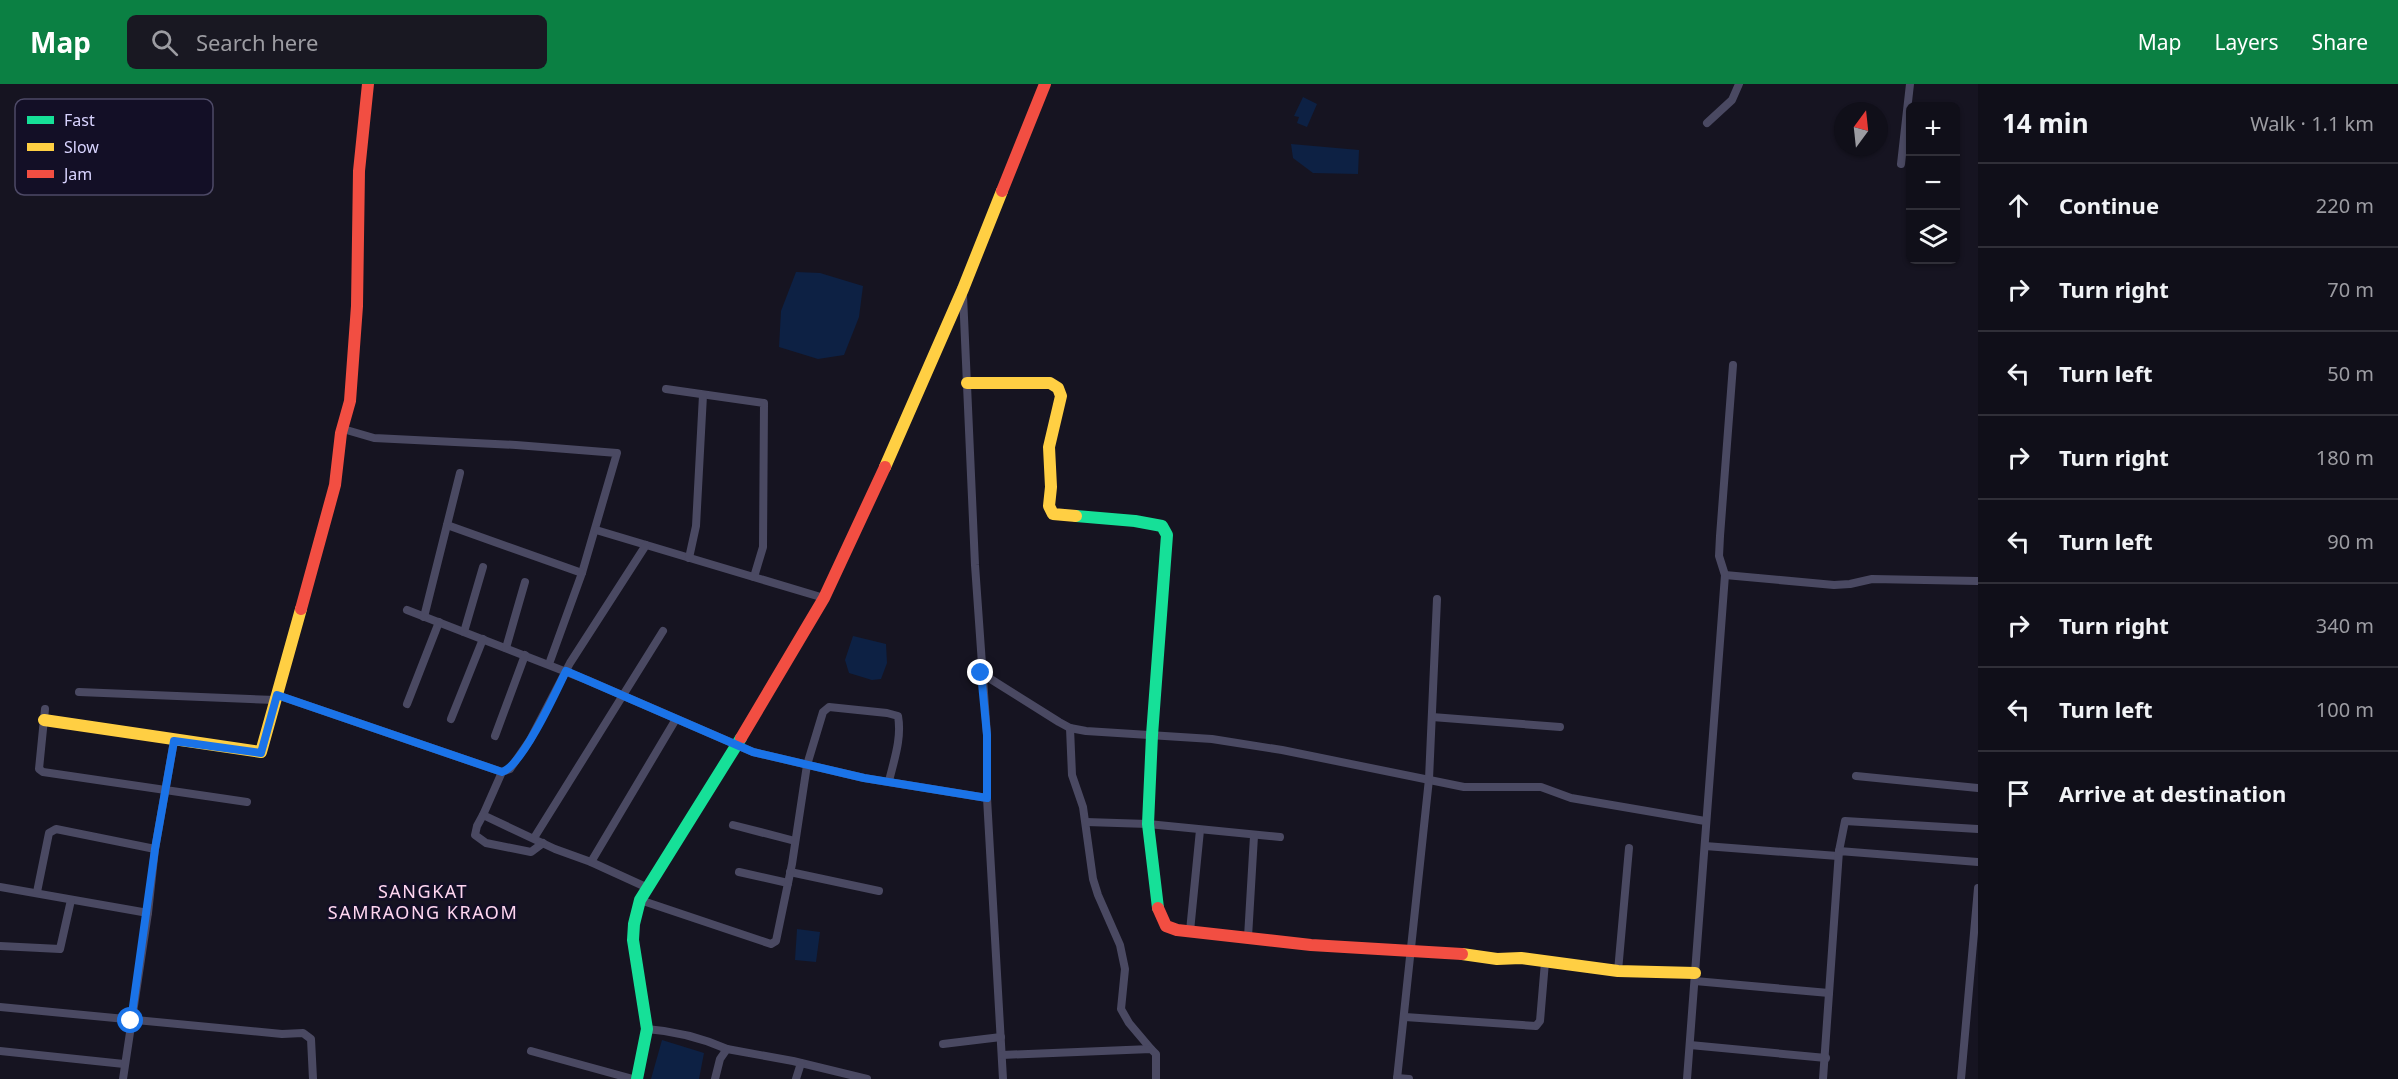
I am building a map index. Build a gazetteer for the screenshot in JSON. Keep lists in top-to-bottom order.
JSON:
{
  "districts": ["SANGKAT SAMRAONG KRAOM"],
  "legend": ["Fast", "Slow", "Jam"],
  "north": "top",
  "page": {
    "header": "Map",
    "search": "Search here",
    "nav": ["Map", "Layers", "Share"],
    "heading": ["14 min", "Walk · 1.1 km"],
    "map_buttons": ["+", "−"],
    "list": [
      ["Continue", "220 m"],
      ["Turn right", "70 m"],
      ["Turn left", "50 m"],
      ["Turn right", "180 m"],
      ["Turn left", "90 m"],
      ["Turn right", "340 m"],
      ["Turn left", "100 m"],
      "Arrive at destination"
    ]
  }
}
